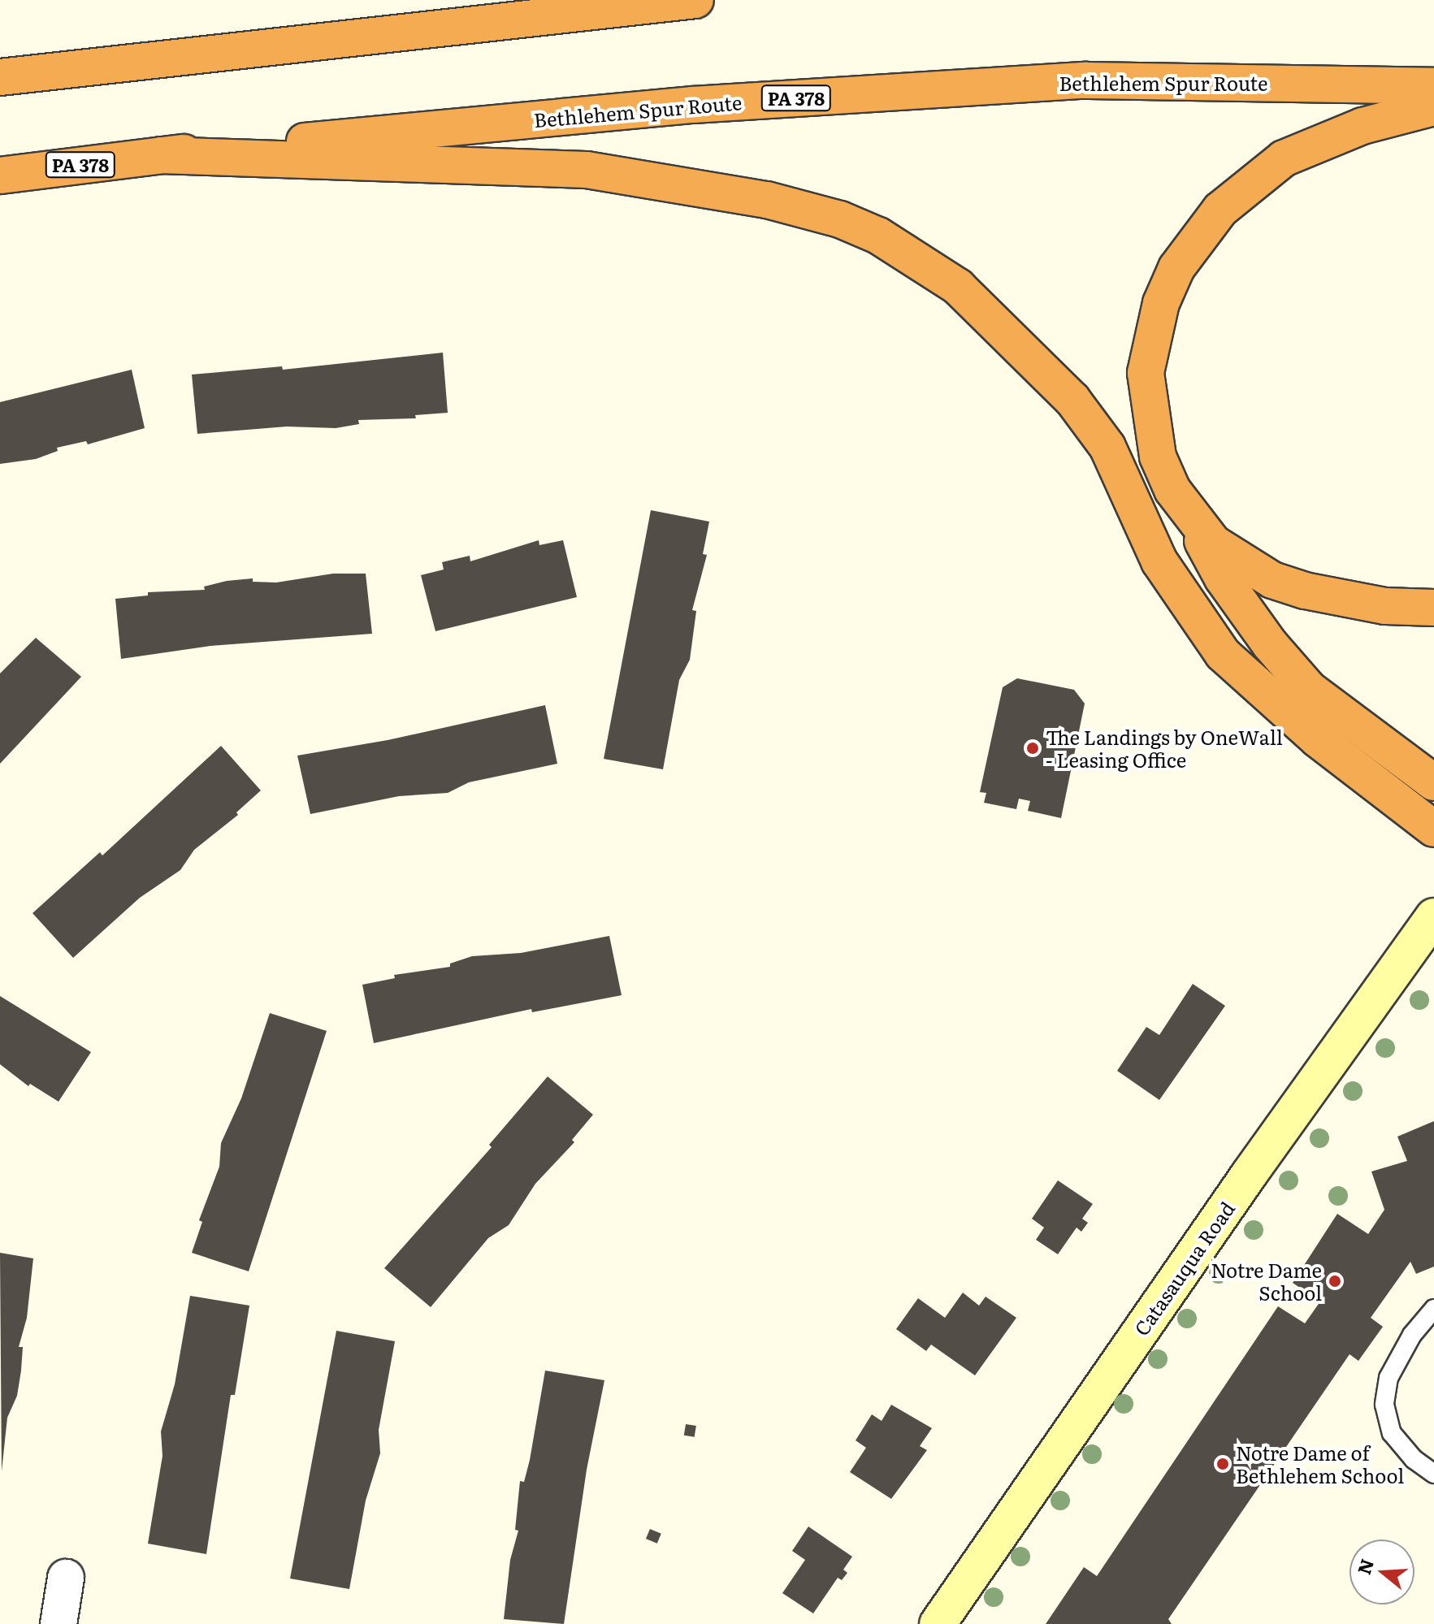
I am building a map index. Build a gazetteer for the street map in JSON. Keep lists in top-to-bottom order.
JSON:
{
  "streets": {
    "highway": ["Bethlehem Spur Route", "PA 378"],
    "street": ["Catasauqua Road"]
  },
  "places": ["The Landings by OneWall - Leasing Office", "Notre Dame School", "Notre Dame of Bethlehem School"],
  "north": "left"
}
